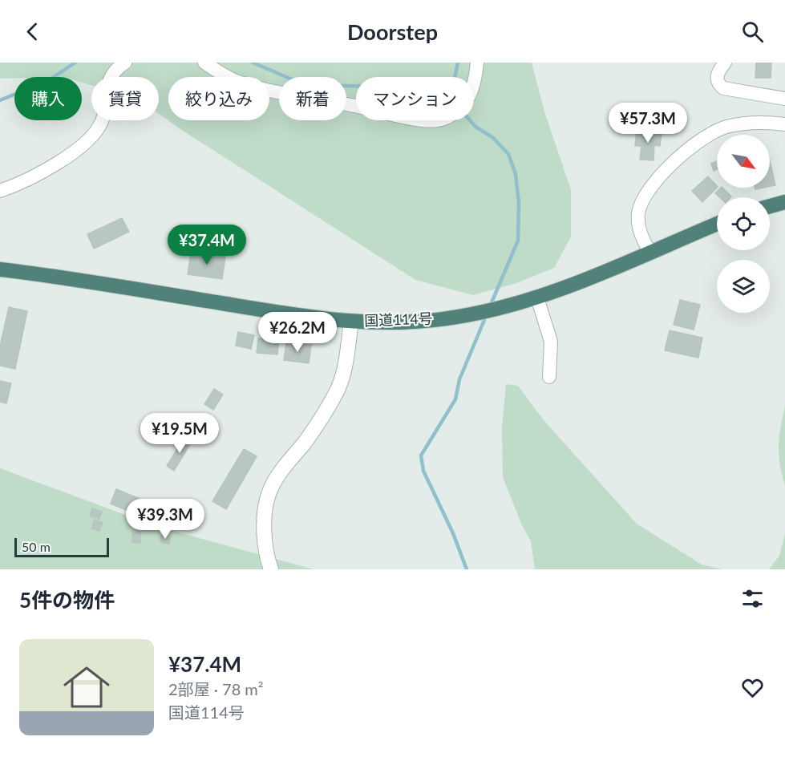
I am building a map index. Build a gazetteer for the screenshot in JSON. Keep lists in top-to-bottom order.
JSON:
{
  "streets": {
    "highway": ["国道114号"]
  },
  "scale_bar": "50 m",
  "north": "bottom right",
  "page": {
    "header": "Doorstep",
    "chip": [
      "購入",
      "賃貸",
      "絞り込み",
      "新着",
      "マンション"
    ],
    "price": [
      "¥57.3M",
      "¥37.4M",
      "¥26.2M",
      "¥19.5M",
      "¥39.3M"
    ],
    "scale": "50 m",
    "heading": "5件の物件",
    "list": [
      {
        "name": "¥37.4M",
        "note": "2部屋 · 78 m² · 国道114号"
      }
    ]
  }
}
